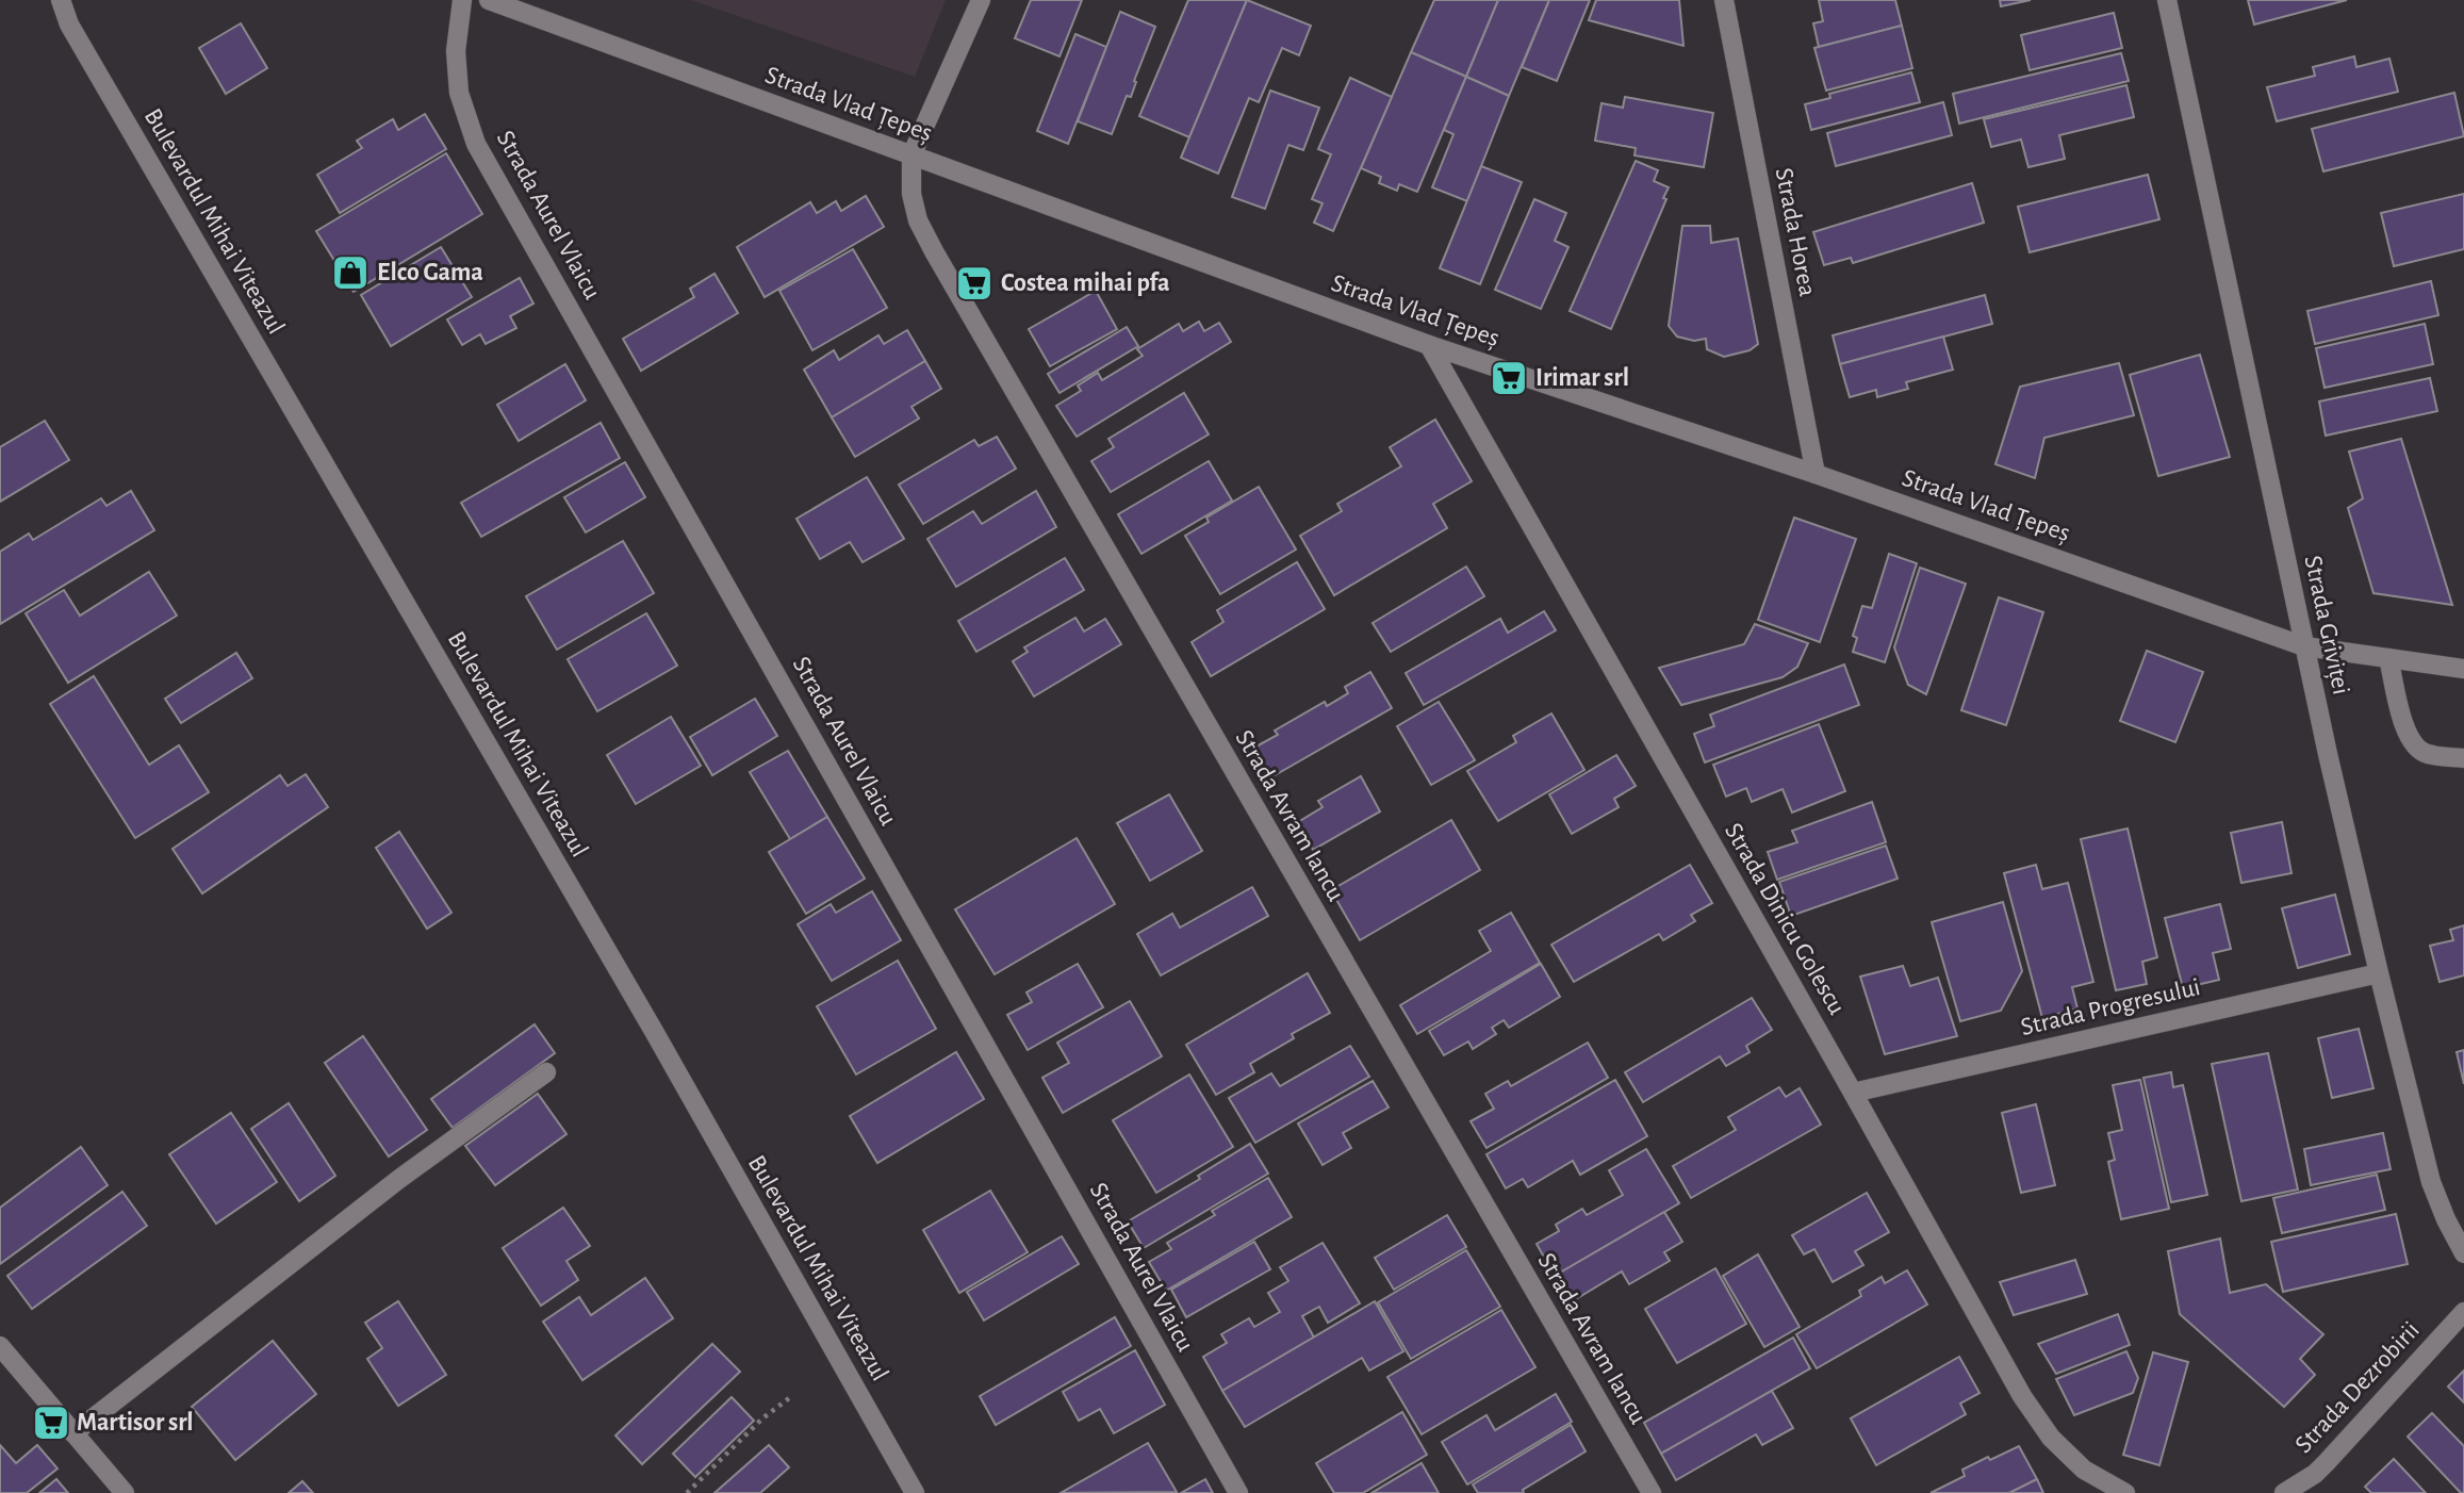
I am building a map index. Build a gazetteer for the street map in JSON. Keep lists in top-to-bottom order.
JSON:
{
  "streets": {
    "street": [
      "Strada Vlad Țepeș",
      "Strada Aurel Vlaicu",
      "Bulevardul Mihai Viteazul",
      "Strada Horea",
      "Strada Griviței",
      "Strada Avram Iancu",
      "Strada Dinicu Golescu",
      "Strada Progresului",
      "Strada Dezrobirii"
    ]
  },
  "crossings": [
    ["Strada Vlad Țepeș", "Strada Horea"],
    ["Strada Vlad Țepeș", "Strada Griviței"],
    ["Strada Vlad Țepeș", "Strada Avram Iancu"],
    ["Strada Vlad Țepeș", "Strada Dinicu Golescu"],
    ["Strada Griviței", "Strada Progresului"],
    ["Strada Dinicu Golescu", "Strada Progresului"]
  ],
  "places": {
    "shop": ["Elco Gama"],
    "supermarket": ["Costea mihai pfa", "Irimar srl", "Martisor srl"]
  }
}
